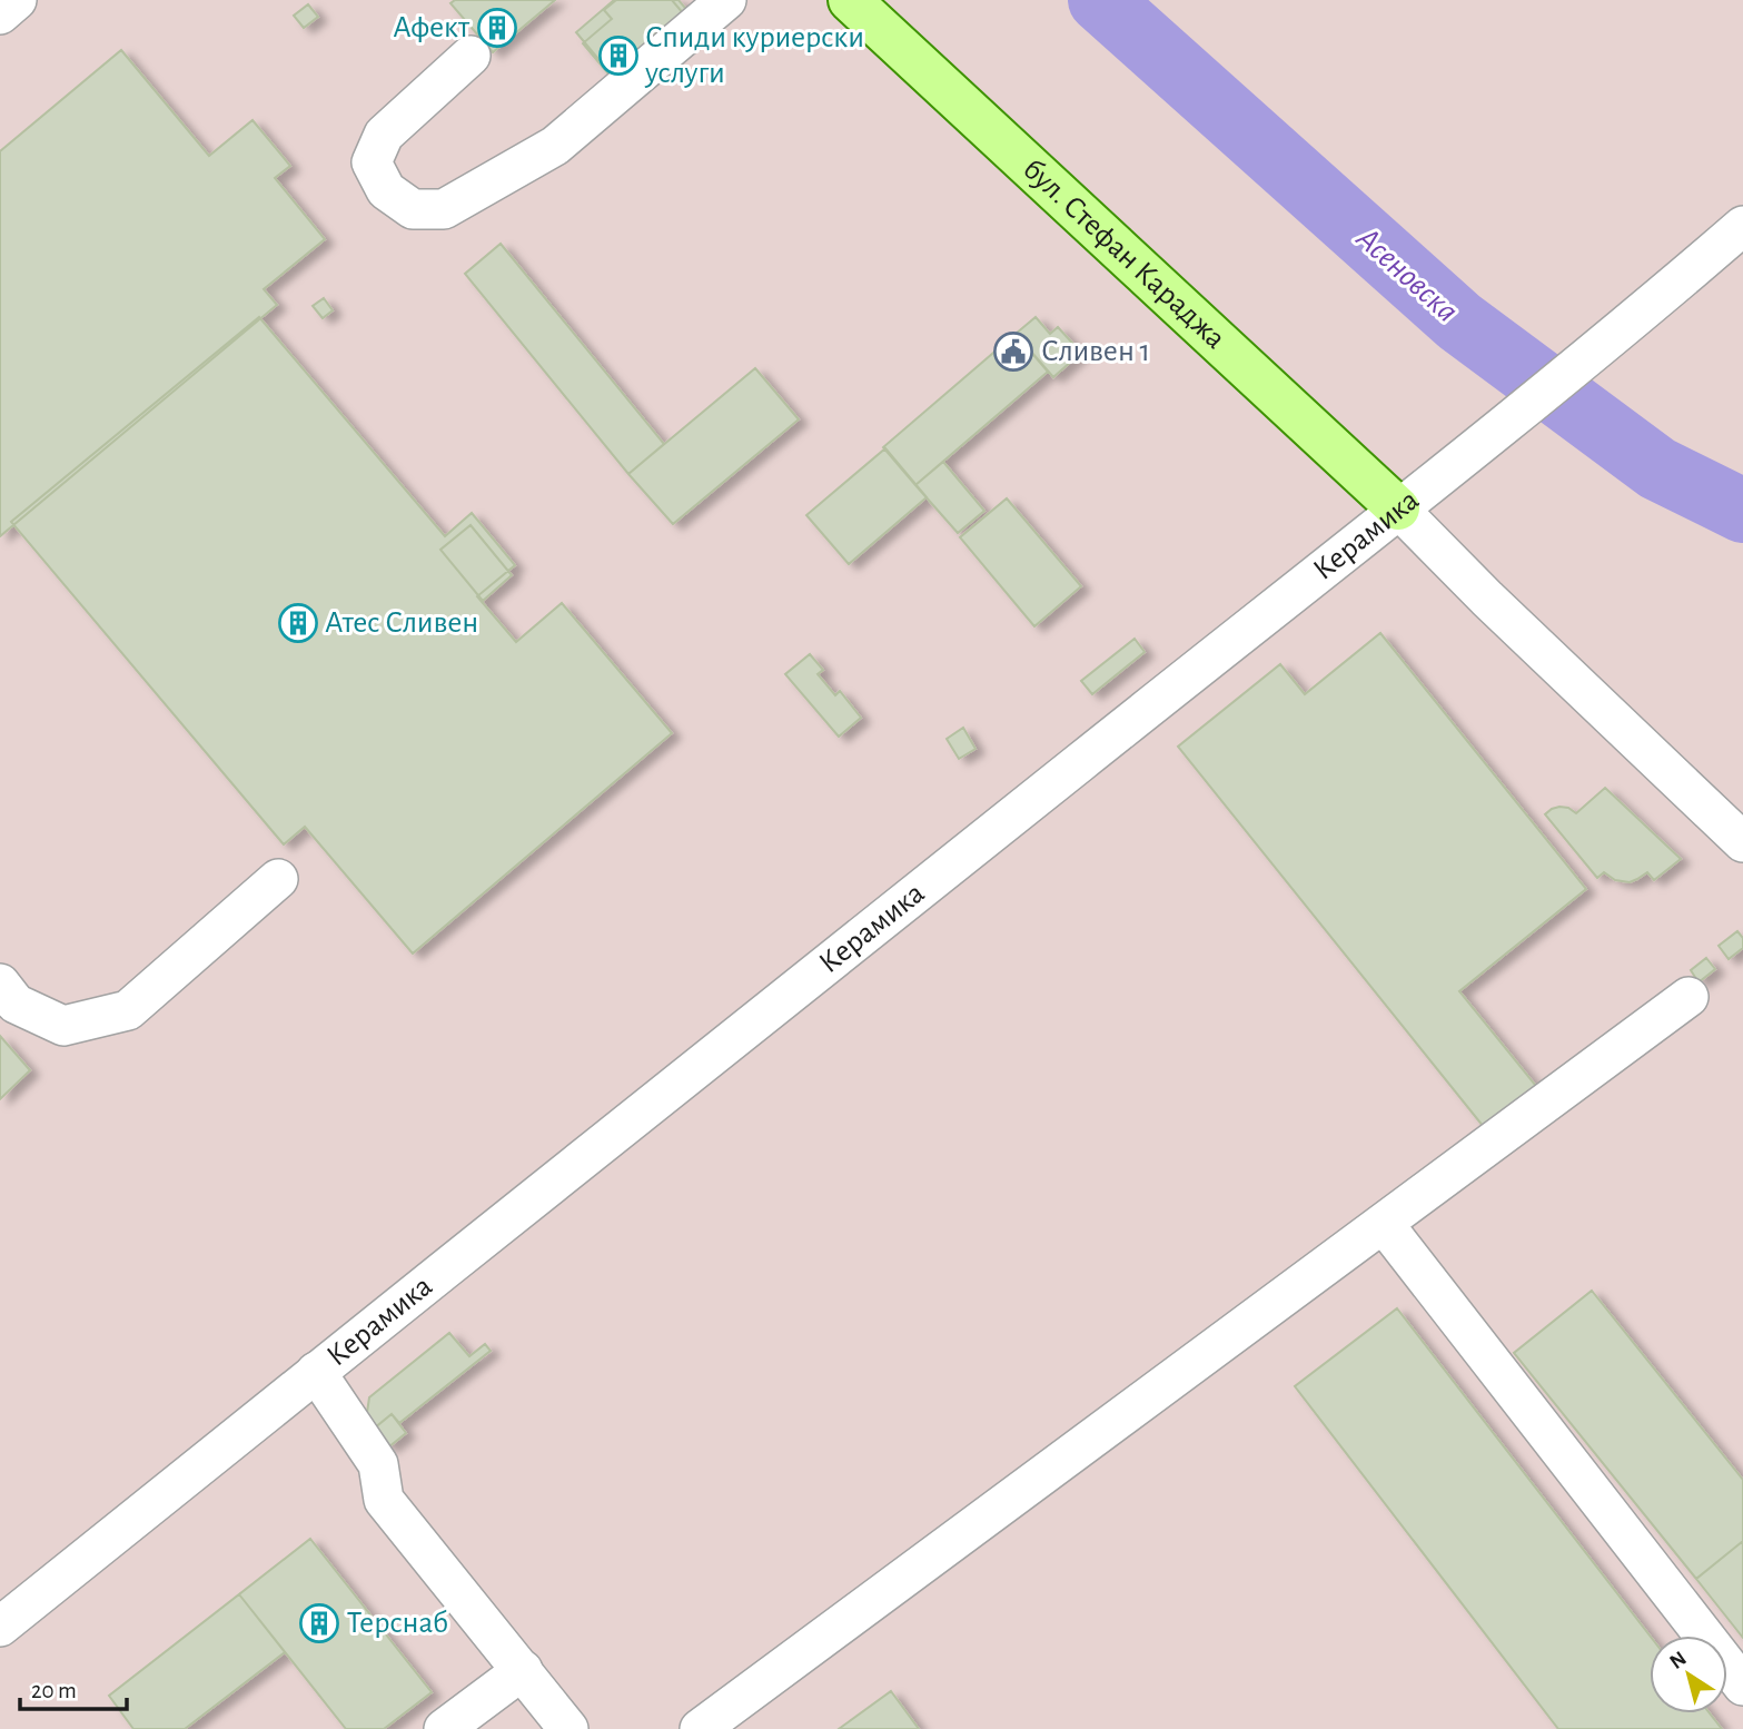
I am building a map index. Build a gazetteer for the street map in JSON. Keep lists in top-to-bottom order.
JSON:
{
  "streets": {
    "main road": ["бул. Стефан Караджа"],
    "street": ["Керамика"]
  },
  "crossings": [
    ["бул. Стефан Караджа", "Керамика"]
  ],
  "water": ["Асеновска"],
  "places": {
    "building": [
      "Афект",
      "Спиди куриерски услуги",
      "Атес Сливен",
      "Терснаб"
    ],
    "public building": ["Сливен 1"]
  },
  "scale_bar": "20 m",
  "north": "top left"
}
